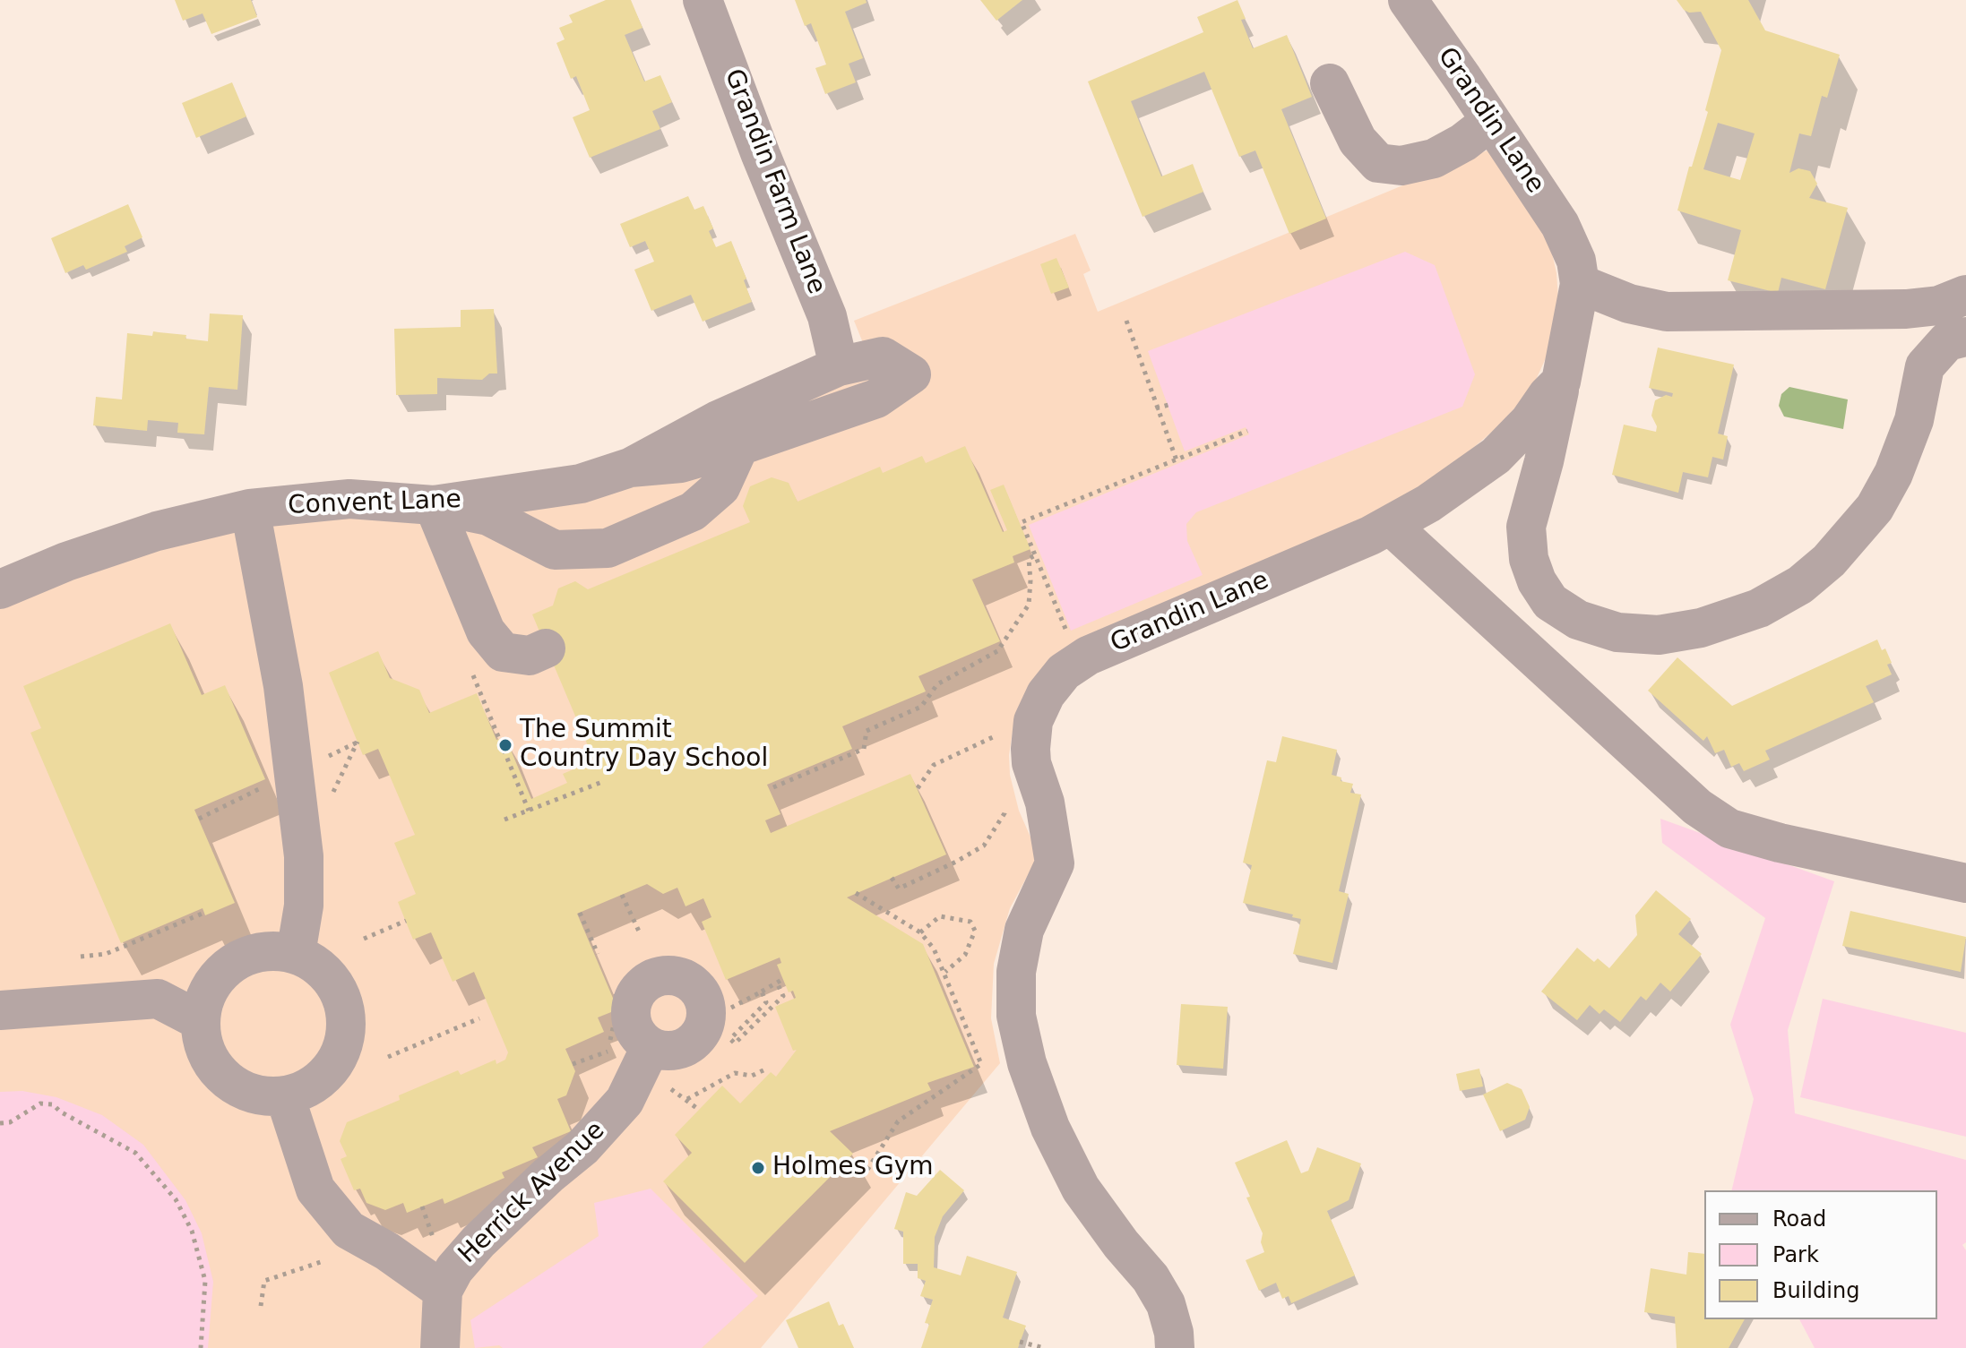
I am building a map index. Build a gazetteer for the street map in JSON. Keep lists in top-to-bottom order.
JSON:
{
  "streets": {
    "street": [
      "Grandin Lane",
      "Grandin Farm Lane",
      "Convent Lane",
      "Herrick Avenue"
    ]
  },
  "crossings": [
    ["Grandin Farm Lane", "Convent Lane"]
  ],
  "places": ["The Summit Country Day School", "Holmes Gym"],
  "legend": ["Road", "Park", "Building"]
}
